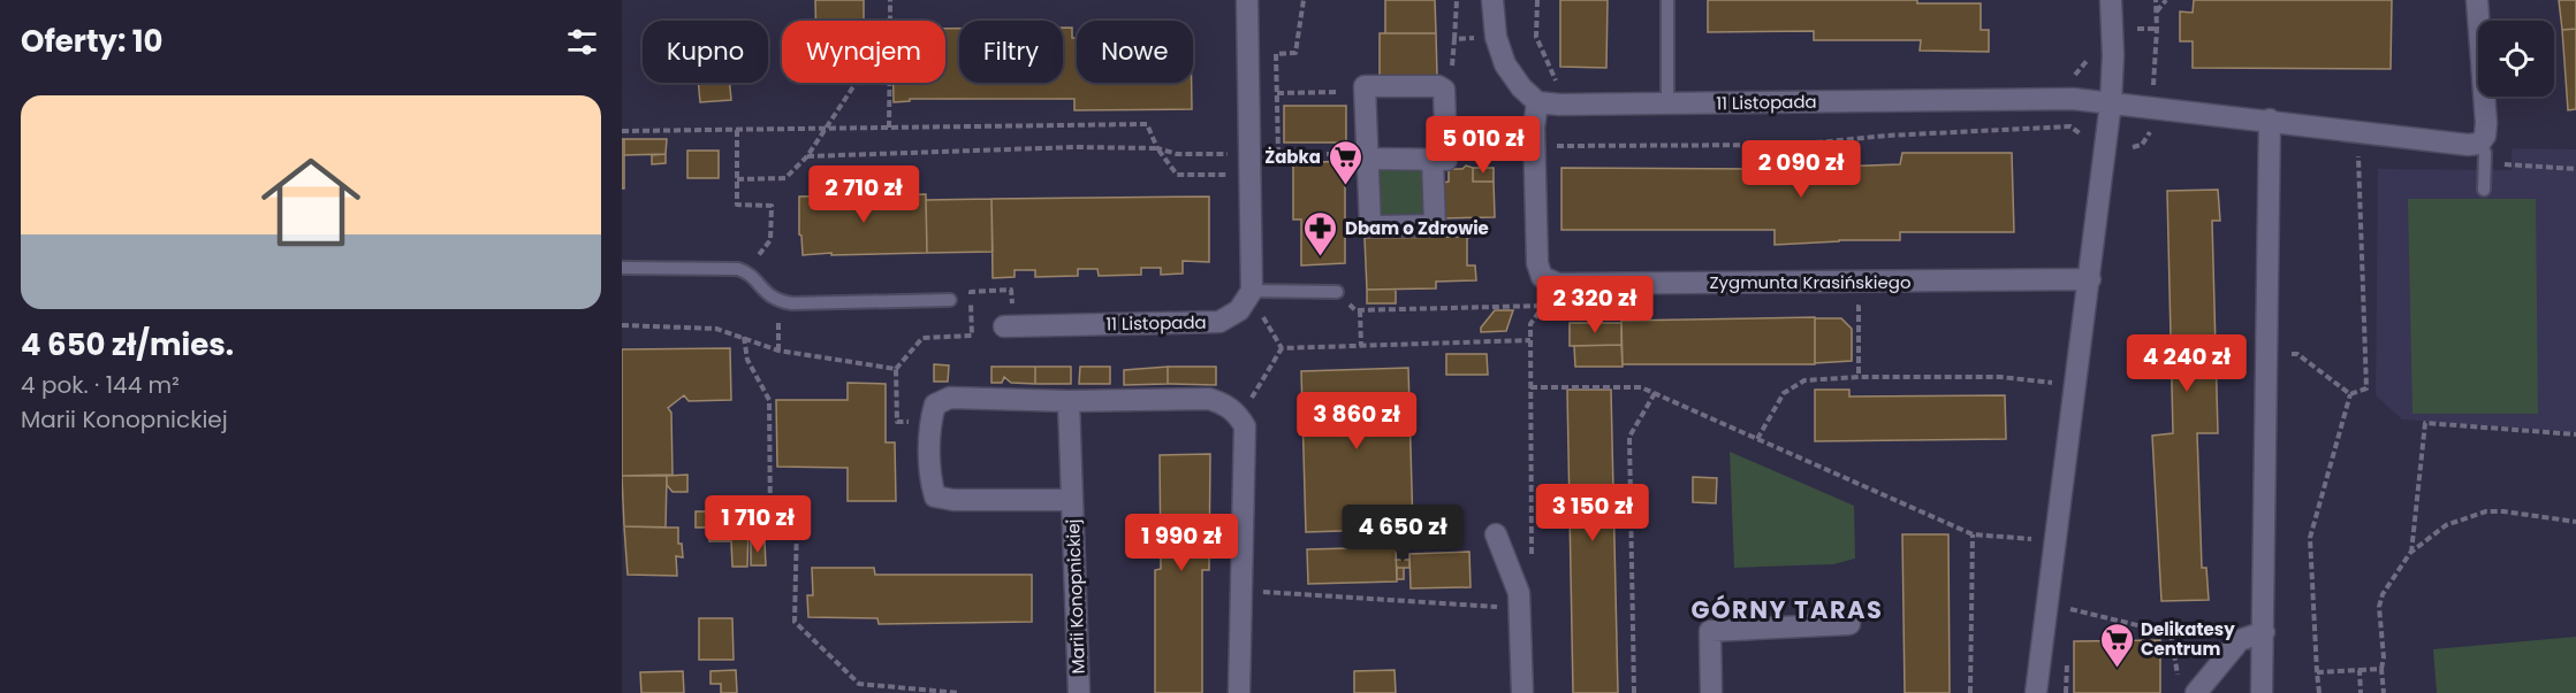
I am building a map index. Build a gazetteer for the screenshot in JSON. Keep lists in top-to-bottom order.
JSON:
{
  "streets": {
    "street": ["11 Listopada", "Zygmunta Krasińskiego", "Marii Konopnickiej"]
  },
  "districts": ["GÓRNY TARAS"],
  "places": {
    "supermarket": ["Żabka", "Delikatesy Centrum"],
    "pharmacy": ["Dbam o Zdrowie"]
  },
  "page": {
    "heading": "Oferty: 10",
    "chip": [
      "Kupno",
      "Wynajem",
      "Filtry",
      "Nowe"
    ],
    "list": [
      {
        "name": "4 650 zł/mies.",
        "note": "4 pok. · 144 m² · Marii Konopnickiej"
      }
    ],
    "price": [
      "5 010 zł",
      "2 090 zł",
      "2 710 zł",
      "2 320 zł",
      "4 240 zł",
      "3 860 zł",
      "3 150 zł",
      "1 710 zł",
      "4 650 zł",
      "1 990 zł"
    ]
  }
}
